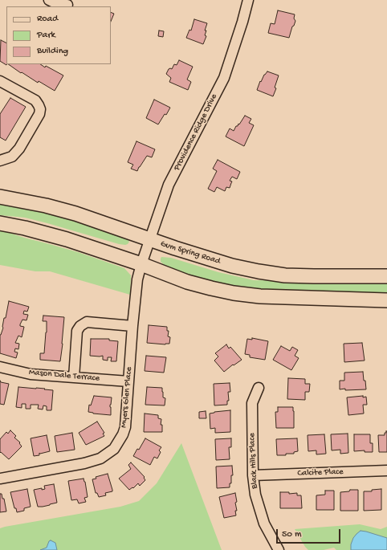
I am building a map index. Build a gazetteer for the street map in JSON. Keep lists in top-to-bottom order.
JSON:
{
  "streets": {
    "main road": ["Gum Spring Road"],
    "street": [
      "Providence Ridge Drive",
      "Mason Dale Terrace",
      "Myers Glen Place",
      "Black Hills Place",
      "Calcite Place"
    ]
  },
  "crossings": [
    ["Providence Ridge Drive", "Gum Spring Road"],
    ["Providence Ridge Drive", "Myers Glen Place"],
    ["Mason Dale Terrace", "Myers Glen Place"],
    ["Black Hills Place", "Calcite Place"]
  ],
  "legend": ["Road", "Park", "Building"],
  "scale_bar": "50 m"
}
